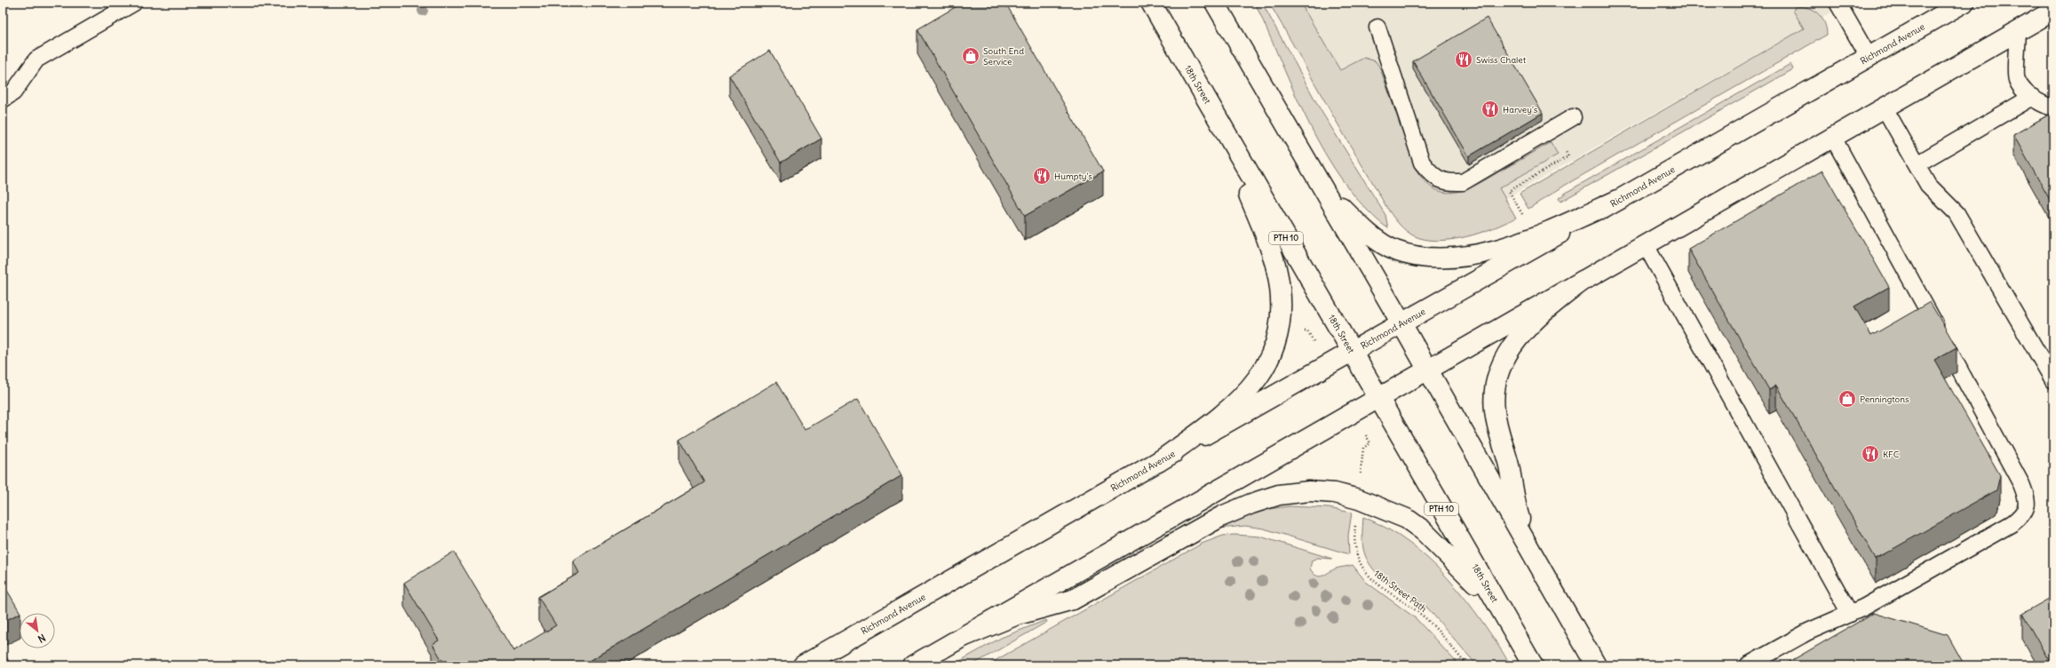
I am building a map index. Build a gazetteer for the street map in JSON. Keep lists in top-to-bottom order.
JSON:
{
  "streets": {
    "main road": ["Richmond Avenue", "18th Street", "PTH 10"],
    "path": ["18th Street Path"]
  },
  "crossings": [
    ["Richmond Avenue", "18th Street"]
  ],
  "places": {
    "shop": ["South End Service", "Penningtons"],
    "restaurant": [
      "Swiss Chalet",
      "Harvey's",
      "Humpty's",
      "KFC"
    ]
  },
  "north": "bottom right"
}
